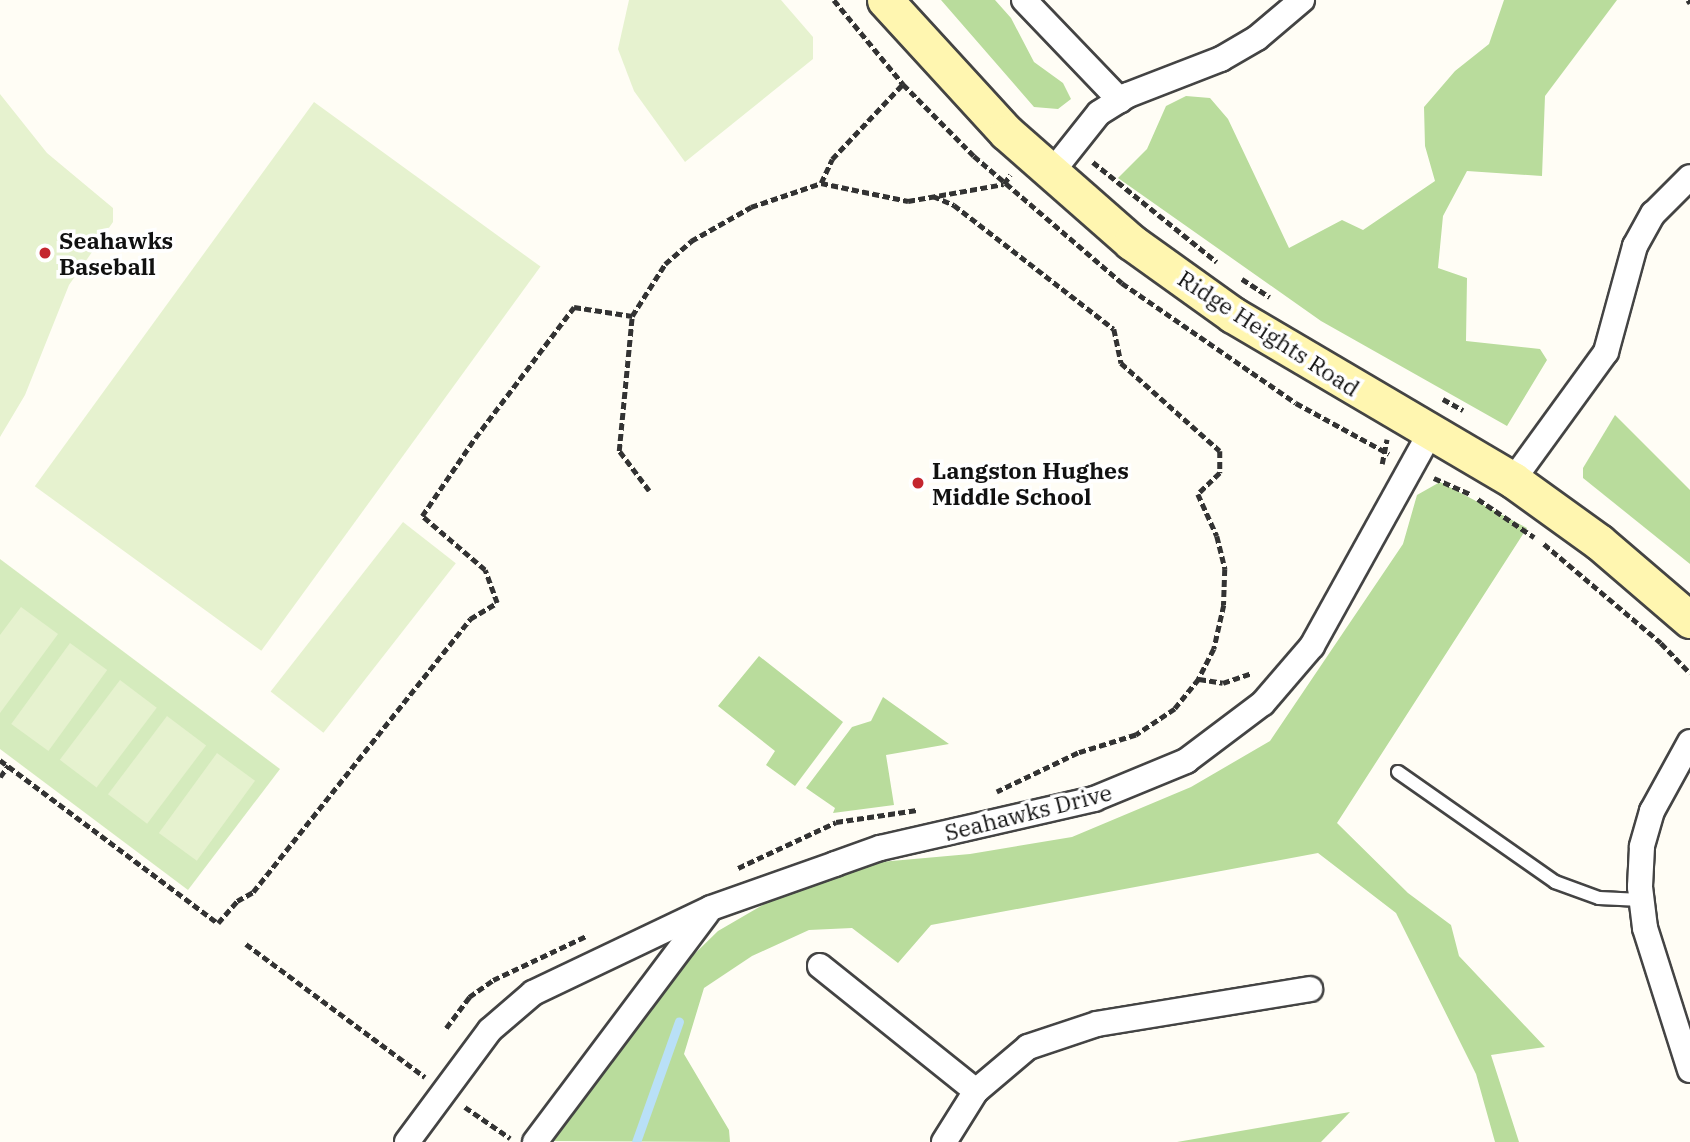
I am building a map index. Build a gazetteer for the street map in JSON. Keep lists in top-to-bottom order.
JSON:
{
  "streets": {
    "street": ["Ridge Heights Road", "Seahawks Drive"]
  },
  "crossings": [
    ["Ridge Heights Road", "Seahawks Drive"]
  ],
  "places": ["Seahawks Baseball", "Langston Hughes Middle School"]
}
